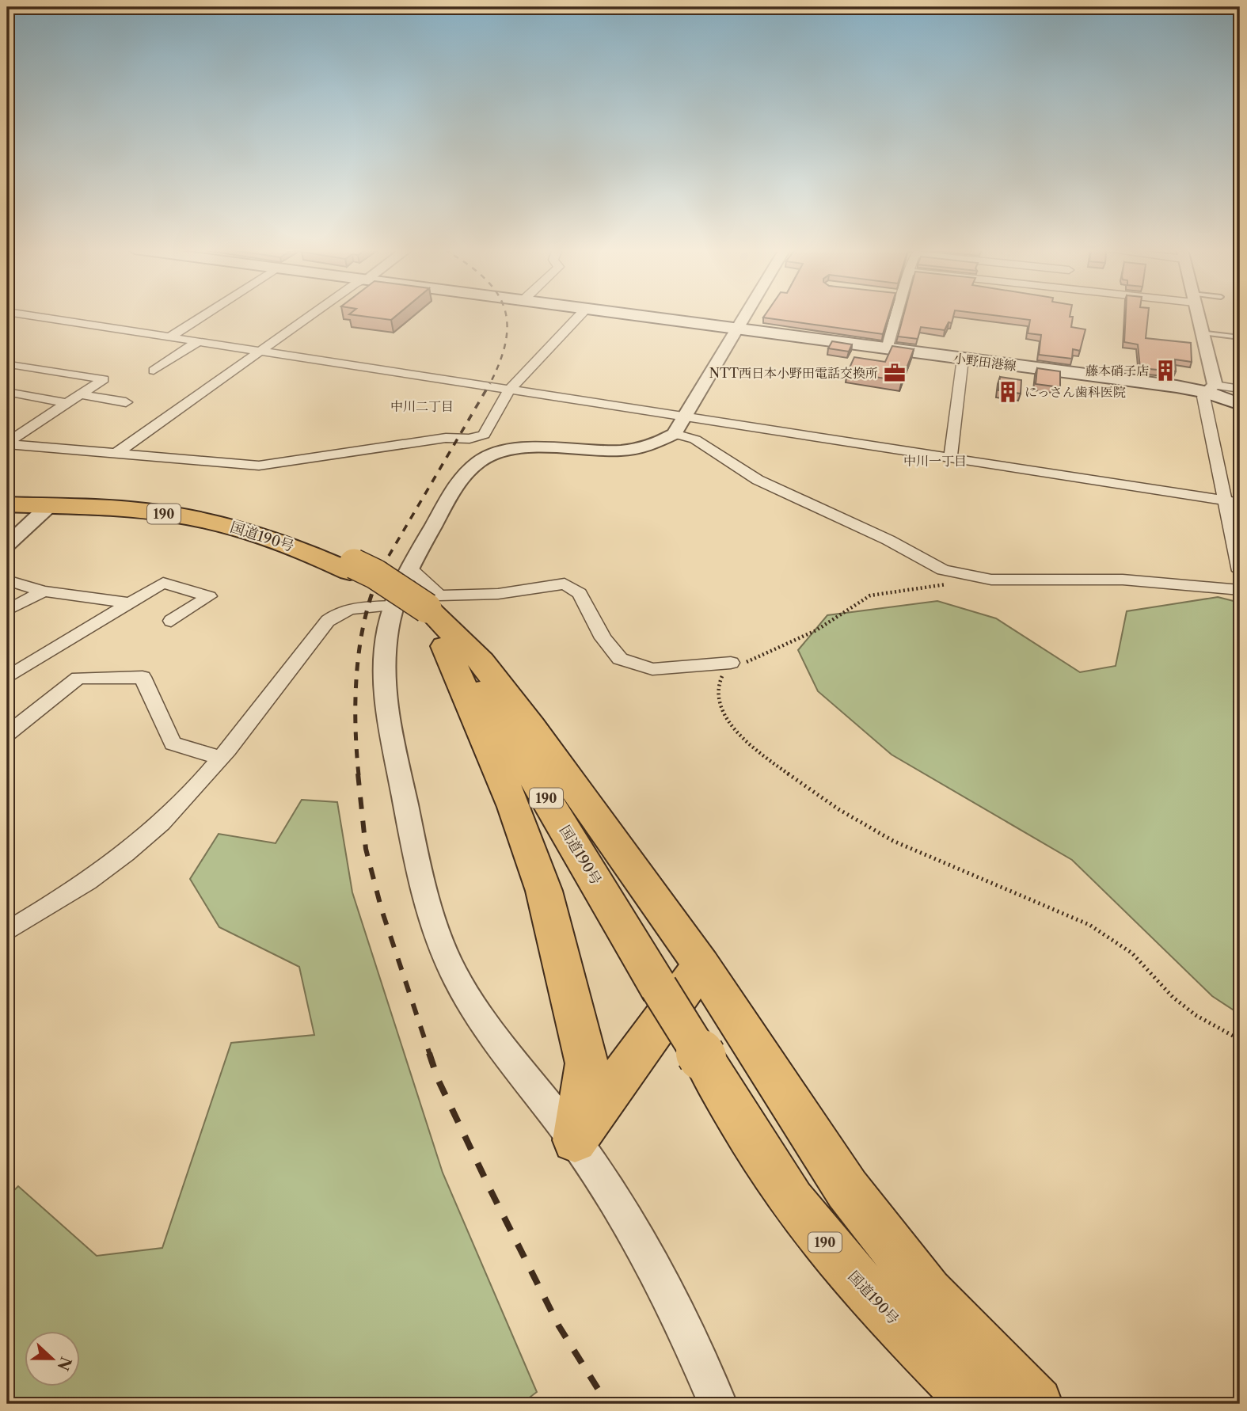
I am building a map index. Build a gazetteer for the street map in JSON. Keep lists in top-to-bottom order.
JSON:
{
  "streets": {
    "highway": ["190", "国道190号"],
    "main road": ["小野田港線"]
  },
  "districts": ["中川二丁目", "中川一丁目"],
  "places": {
    "building": ["藤本硝子店", "にっさん歯科医院"],
    "office": ["NTT西日本小野田電話交換所"]
  },
  "north": "right"
}
